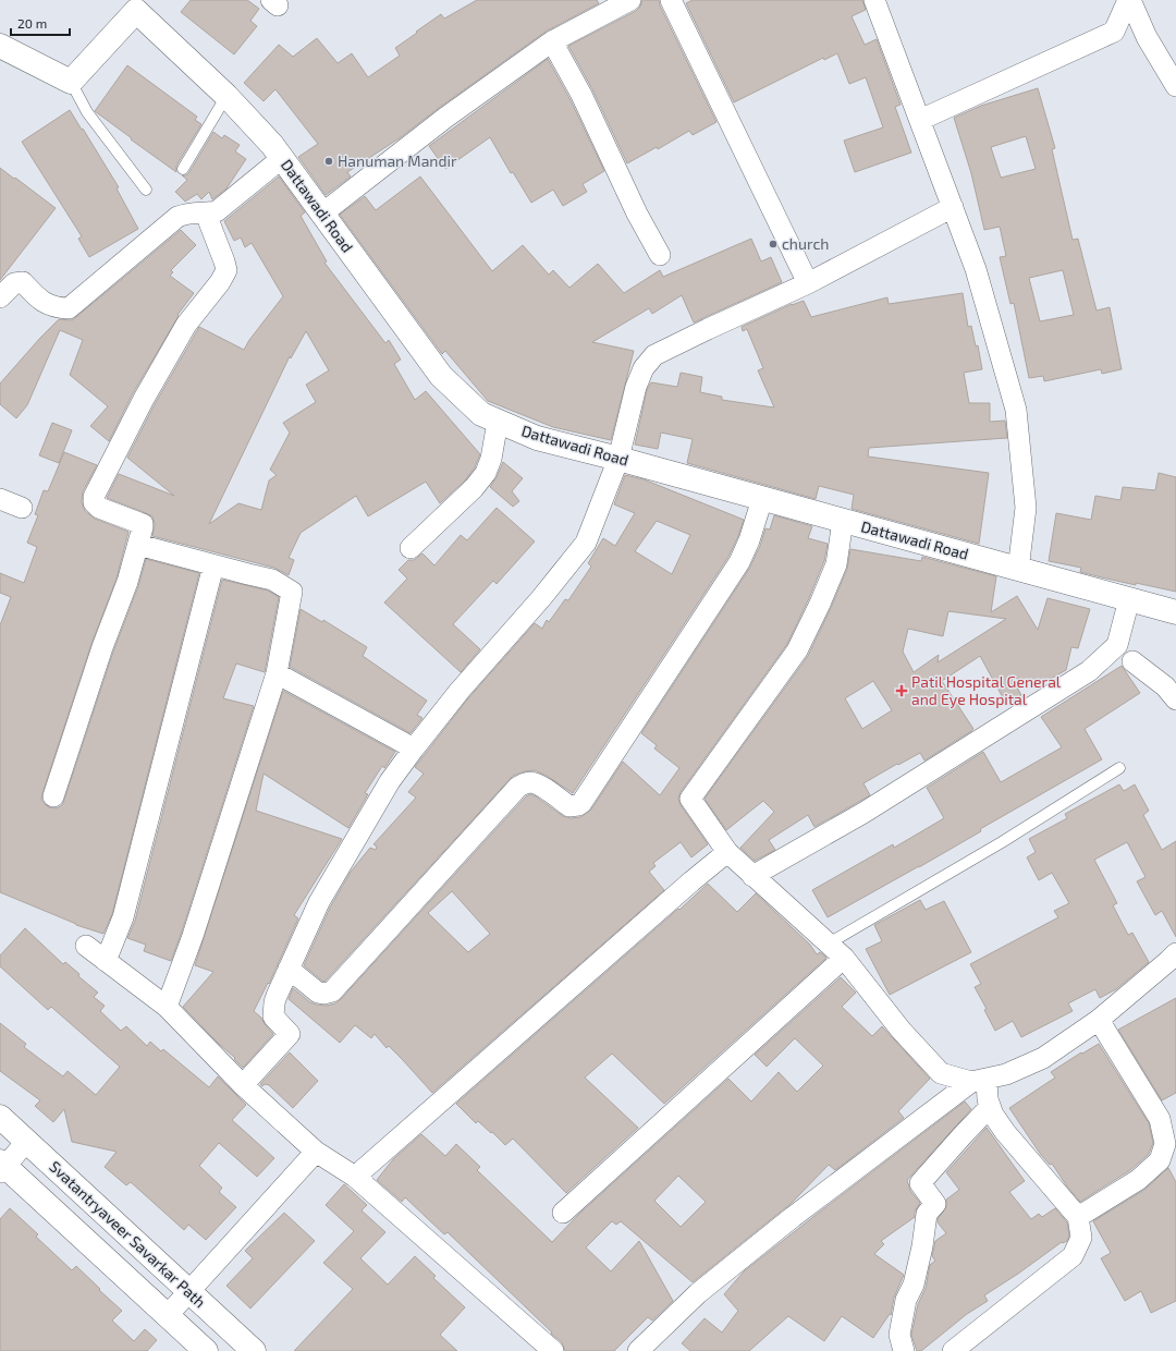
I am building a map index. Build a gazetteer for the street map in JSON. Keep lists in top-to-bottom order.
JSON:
{
  "streets": {
    "street": ["Dattawadi Road", "Svatantryaveer Savarkar Path"]
  },
  "places": {
    "other": ["Hanuman Mandir", "church"],
    "health": ["Patil Hospital General and Eye Hospital"]
  },
  "scale_bar": "20 m"
}
